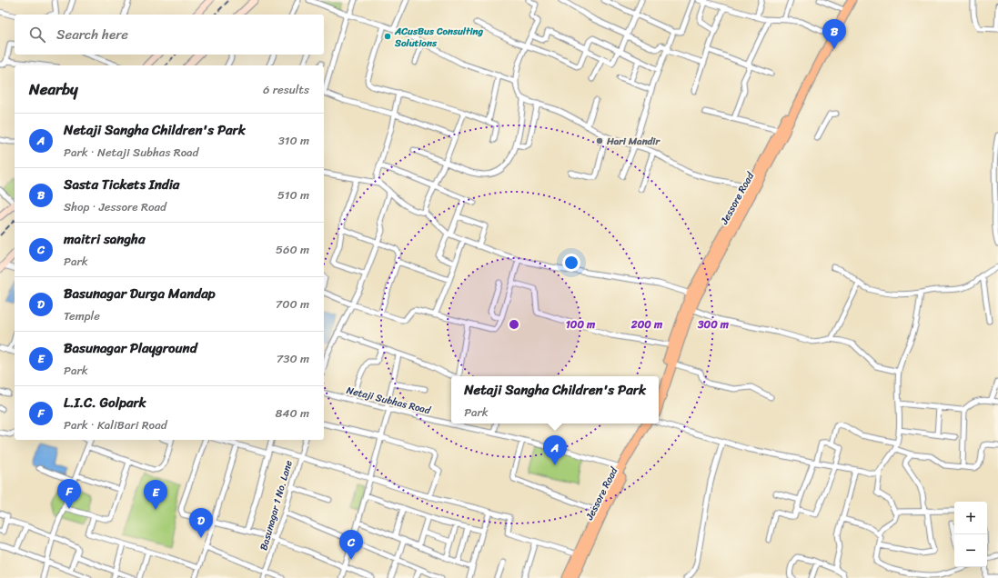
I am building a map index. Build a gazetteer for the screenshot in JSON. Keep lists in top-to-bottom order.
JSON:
{
  "streets": {
    "highway": ["Jessore Road"],
    "street": ["Netaji Subhas Road", "Basunagar 1 No. Lane"]
  },
  "places": ["ACusBus Consulting Solutions", "Hari Mandir"],
  "page": {
    "search": "Search here",
    "pins": [
      "B",
      "A",
      "F",
      "E",
      "D",
      "C"
    ],
    "heading": ["Nearby", "6 results"],
    "list": [
      {
        "mark": "A",
        "name": "Netaji Sangha Children's Park",
        "note": "Park · Netaji Subhas Road",
        "value": "310 m"
      },
      {
        "mark": "B",
        "name": "Sasta Tickets India",
        "note": "Shop · Jessore Road",
        "value": "510 m"
      },
      {
        "mark": "C",
        "name": "maitri sangha",
        "note": "Park",
        "value": "560 m"
      },
      {
        "mark": "D",
        "name": "Basunagar Durga Mandap",
        "note": "Temple",
        "value": "700 m"
      },
      {
        "mark": "E",
        "name": "Basunagar Playground",
        "note": "Park",
        "value": "730 m"
      },
      {
        "mark": "F",
        "name": "L.I.C. Golpark",
        "note": "Park · KaliBari Road",
        "value": "840 m"
      }
    ],
    "popup": ["Netaji Sangha Children's Park", "Park"],
    "map_buttons": ["+", "−"]
  },
  "rings": ["100 m", "200 m", "300 m"]
}
